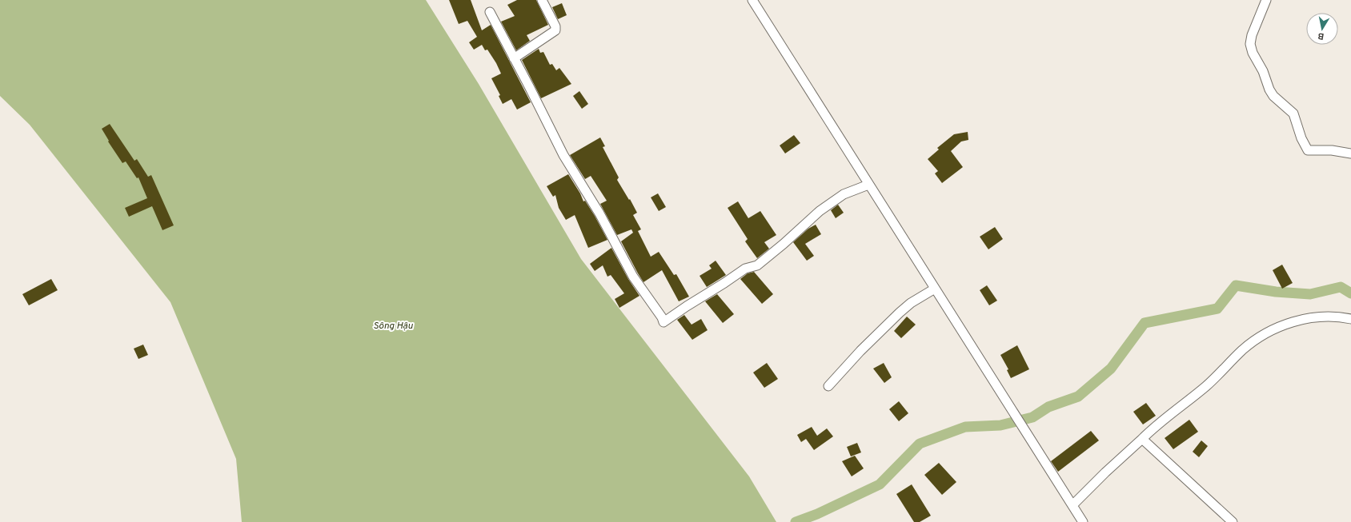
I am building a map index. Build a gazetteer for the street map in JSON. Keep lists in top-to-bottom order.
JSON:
{
  "water": ["Sông Hậu"],
  "north": "bottom"
}
